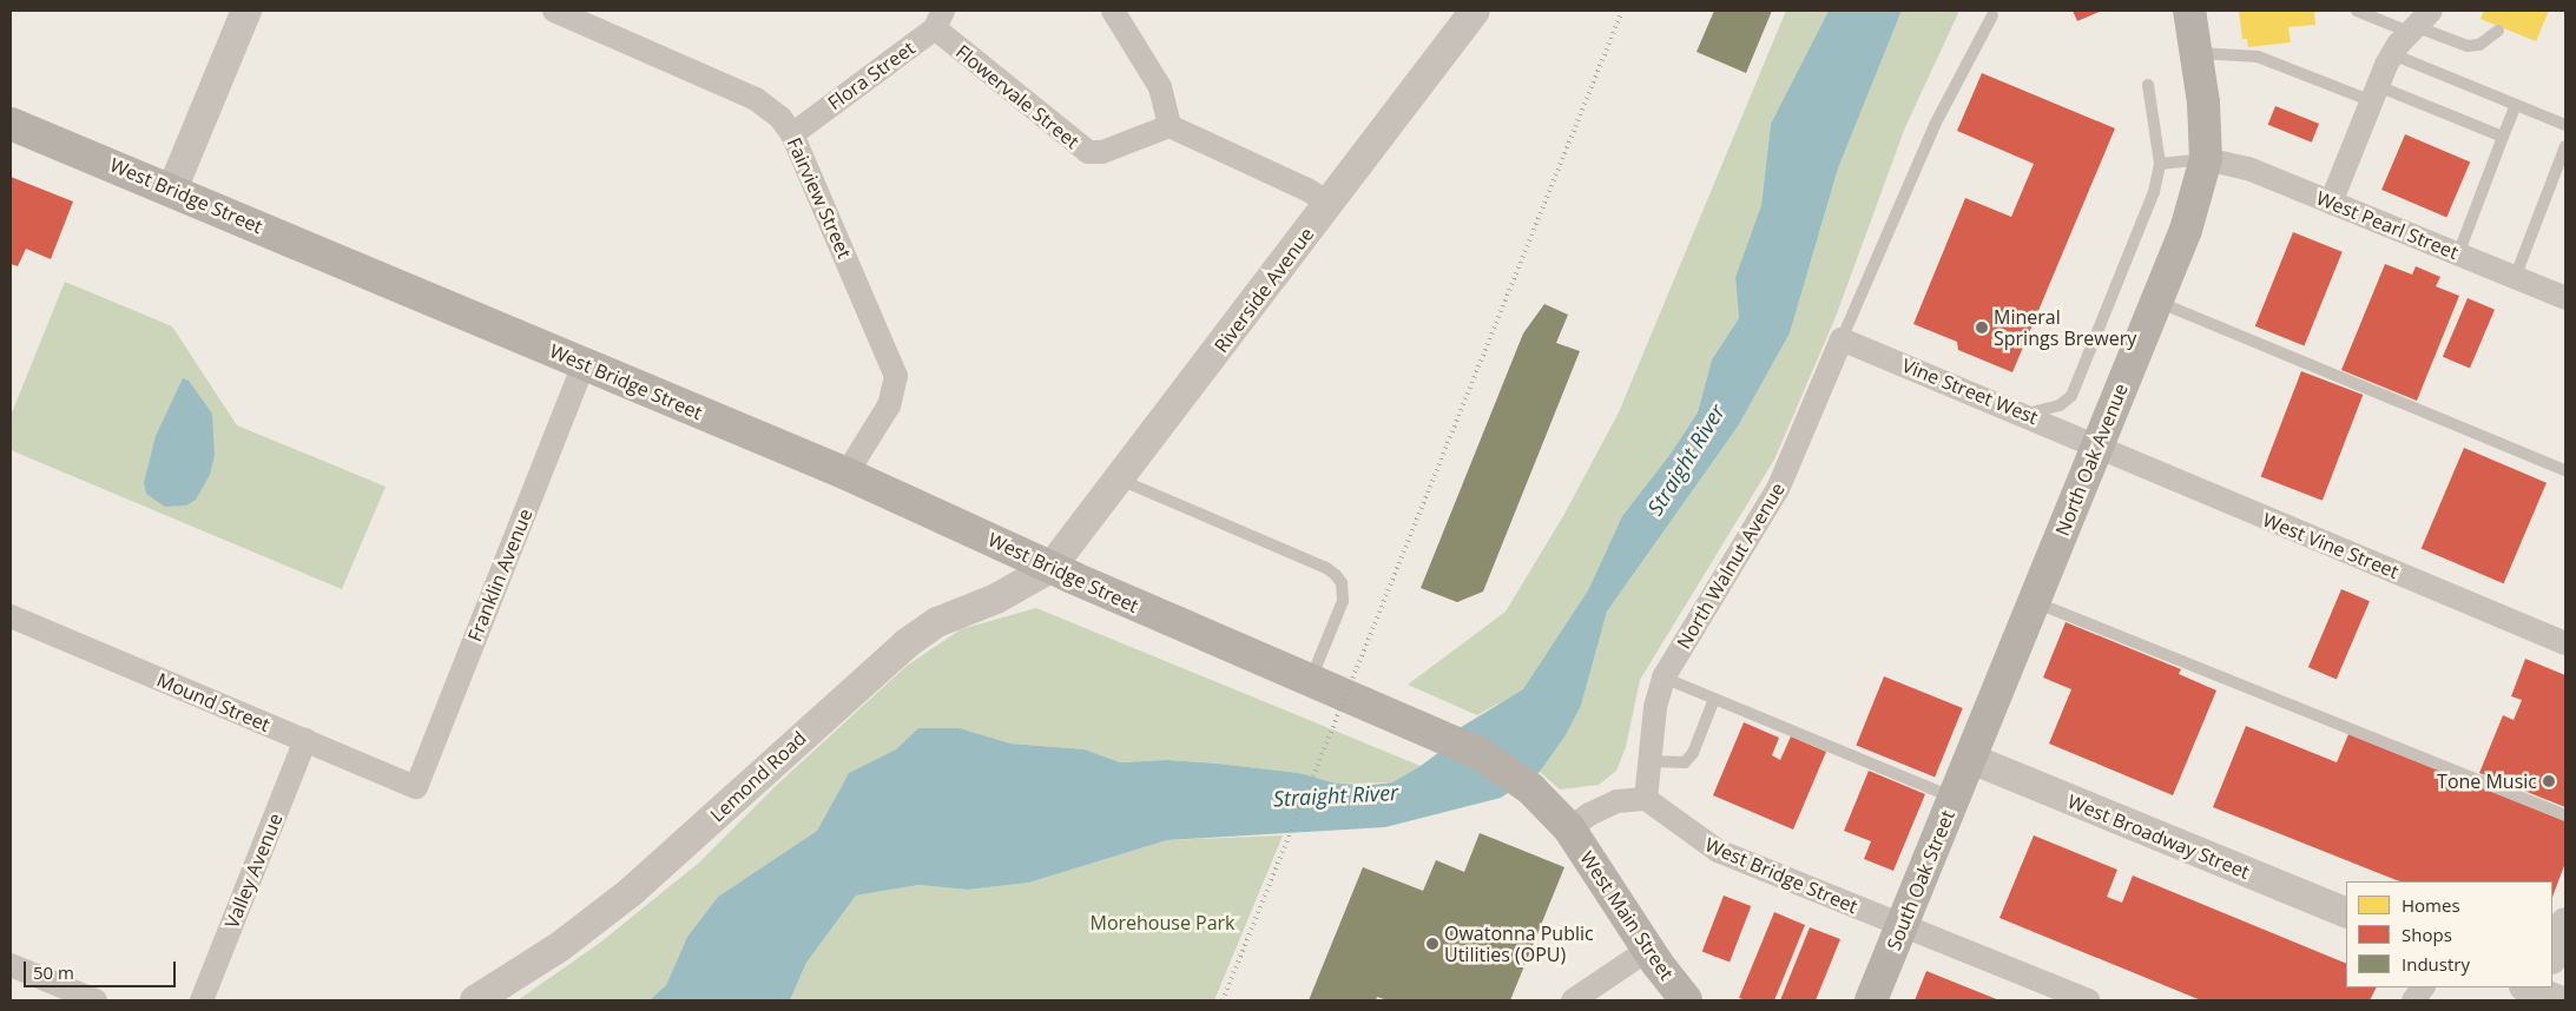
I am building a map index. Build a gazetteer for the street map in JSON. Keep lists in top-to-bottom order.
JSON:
{
  "streets": {
    "main road": [
      "West Bridge Street",
      "North Oak Avenue",
      "South Oak Street",
      "West Main Street"
    ],
    "street": [
      "Flora Street",
      "Flowervale Street",
      "Fairview Street",
      "West Pearl Street",
      "Riverside Avenue",
      "Vine Street West",
      "West Vine Street",
      "North Walnut Avenue",
      "Franklin Avenue",
      "Mound Street",
      "Lemond Road",
      "West Broadway Street",
      "Valley Avenue"
    ]
  },
  "crossings": [
    ["Flora Street", "Flowervale Street"],
    ["Flora Street", "Fairview Street"],
    ["West Bridge Street", "Fairview Street"],
    ["West Bridge Street", "Riverside Avenue"],
    ["West Bridge Street", "North Walnut Avenue"],
    ["West Bridge Street", "Franklin Avenue"],
    ["West Bridge Street", "Lemond Road"],
    ["West Bridge Street", "South Oak Street"],
    ["West Bridge Street", "West Main Street"],
    ["West Pearl Street", "North Oak Avenue"],
    ["Riverside Avenue", "Lemond Road"],
    ["Vine Street West", "North Oak Avenue"],
    ["Vine Street West", "West Vine Street"],
    ["Vine Street West", "North Walnut Avenue"],
    ["North Oak Avenue", "West Vine Street"],
    ["North Oak Avenue", "West Broadway Street"],
    ["North Oak Avenue", "South Oak Street"],
    ["Franklin Avenue", "Mound Street"],
    ["Mound Street", "Valley Avenue"],
    ["West Broadway Street", "South Oak Street"]
  ],
  "water": ["Straight River"],
  "parks": ["Morehouse Park"],
  "places": ["Mineral Springs Brewery", "Tone Music", "Owatonna Public Utilities (OPU)"],
  "legend": ["Homes", "Shops", "Industry"],
  "scale_bar": "50 m"
}
